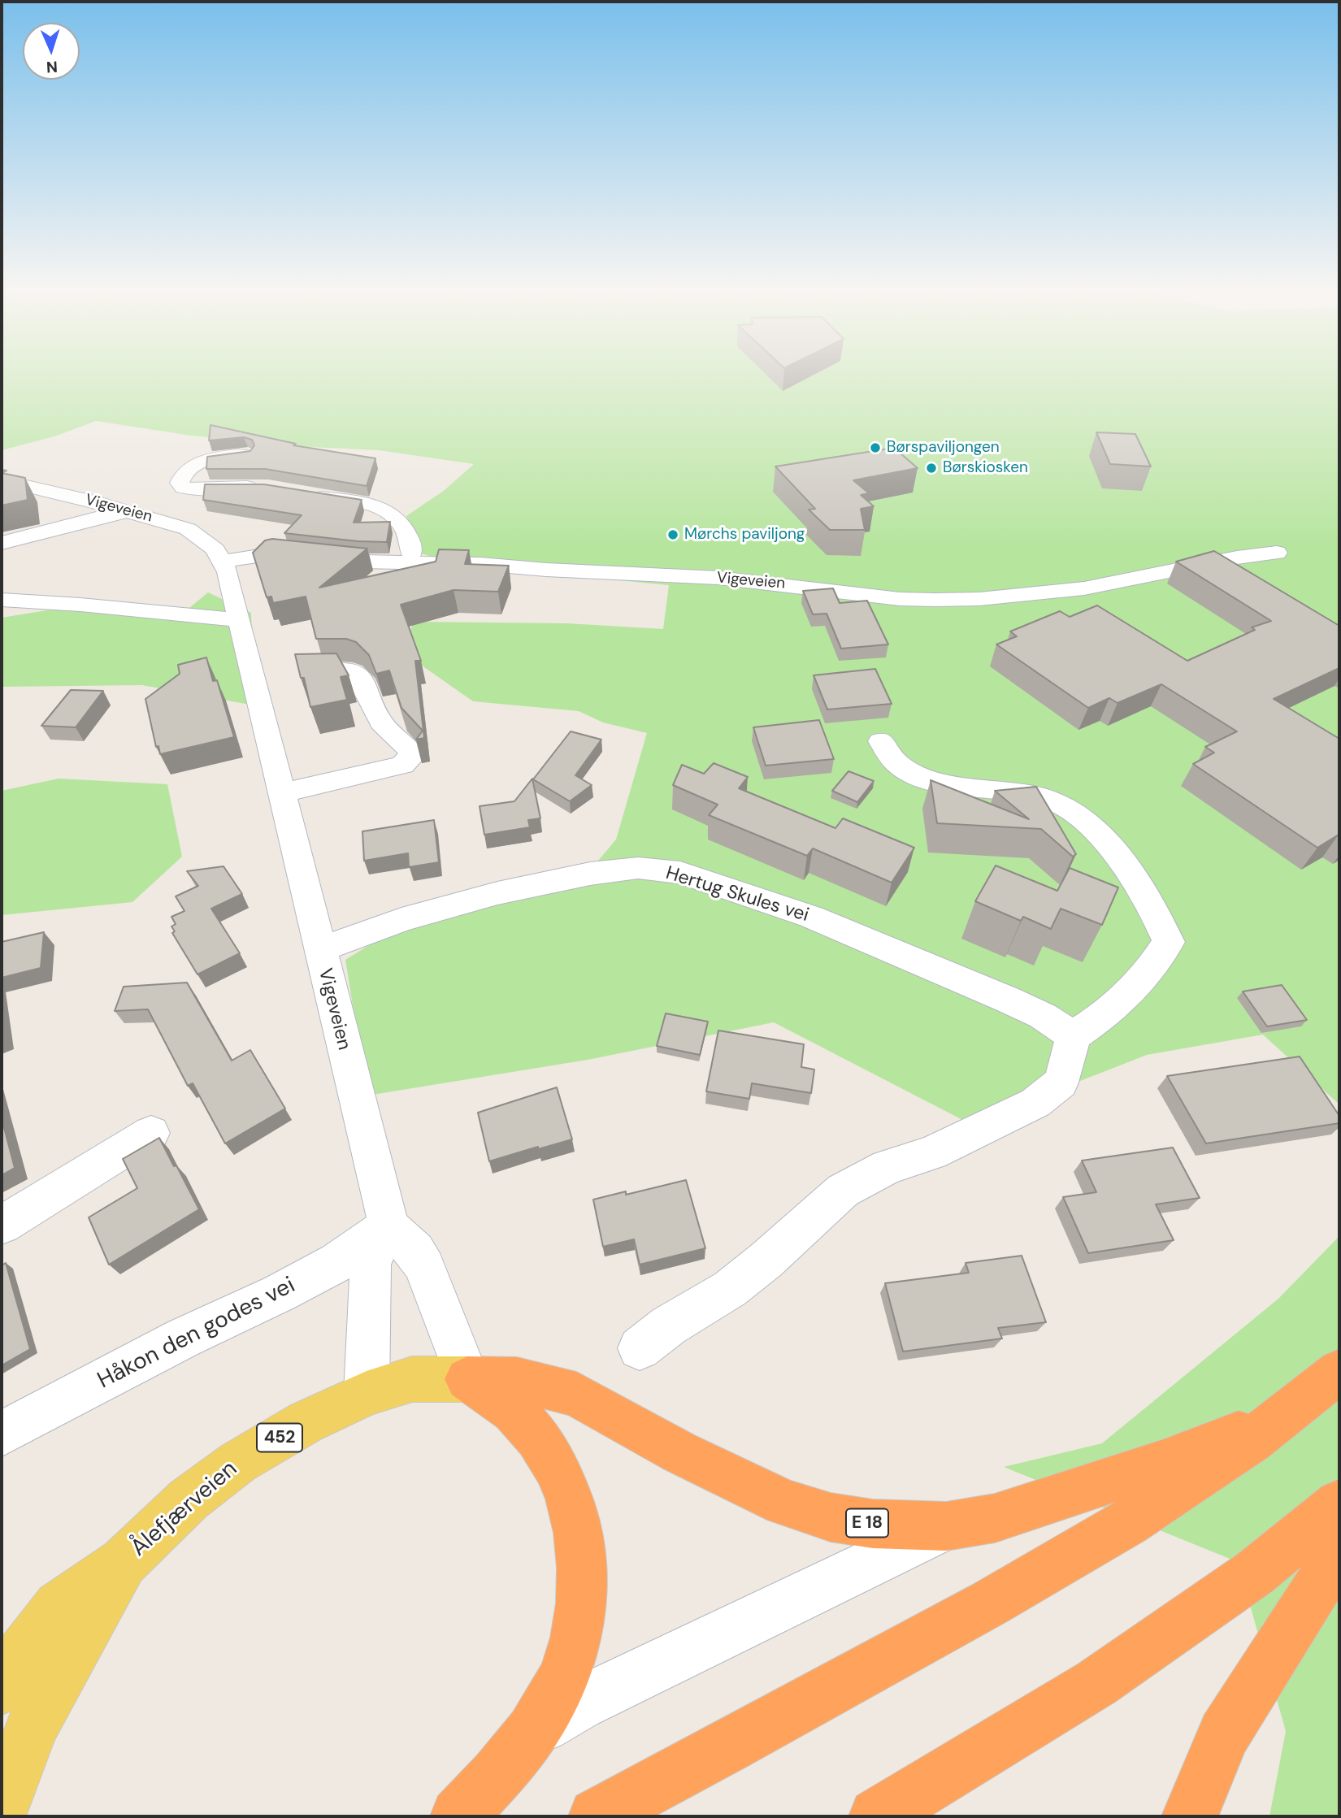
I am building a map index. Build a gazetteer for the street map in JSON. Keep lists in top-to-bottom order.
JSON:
{
  "streets": {
    "highway": ["E 18"],
    "main road": ["452", "Ålefjærveien"],
    "street": ["Vigeveien", "Hertug Skules vei", "Håkon den godes vei"]
  },
  "crossings": [
    ["Vigeveien", "Hertug Skules vei"],
    ["Vigeveien", "Håkon den godes vei"],
    ["Ålefjærveien", "E 18"]
  ],
  "places": ["Børspaviljongen", "Børskiosken", "Mørchs paviljong"],
  "north": "bottom"
}
